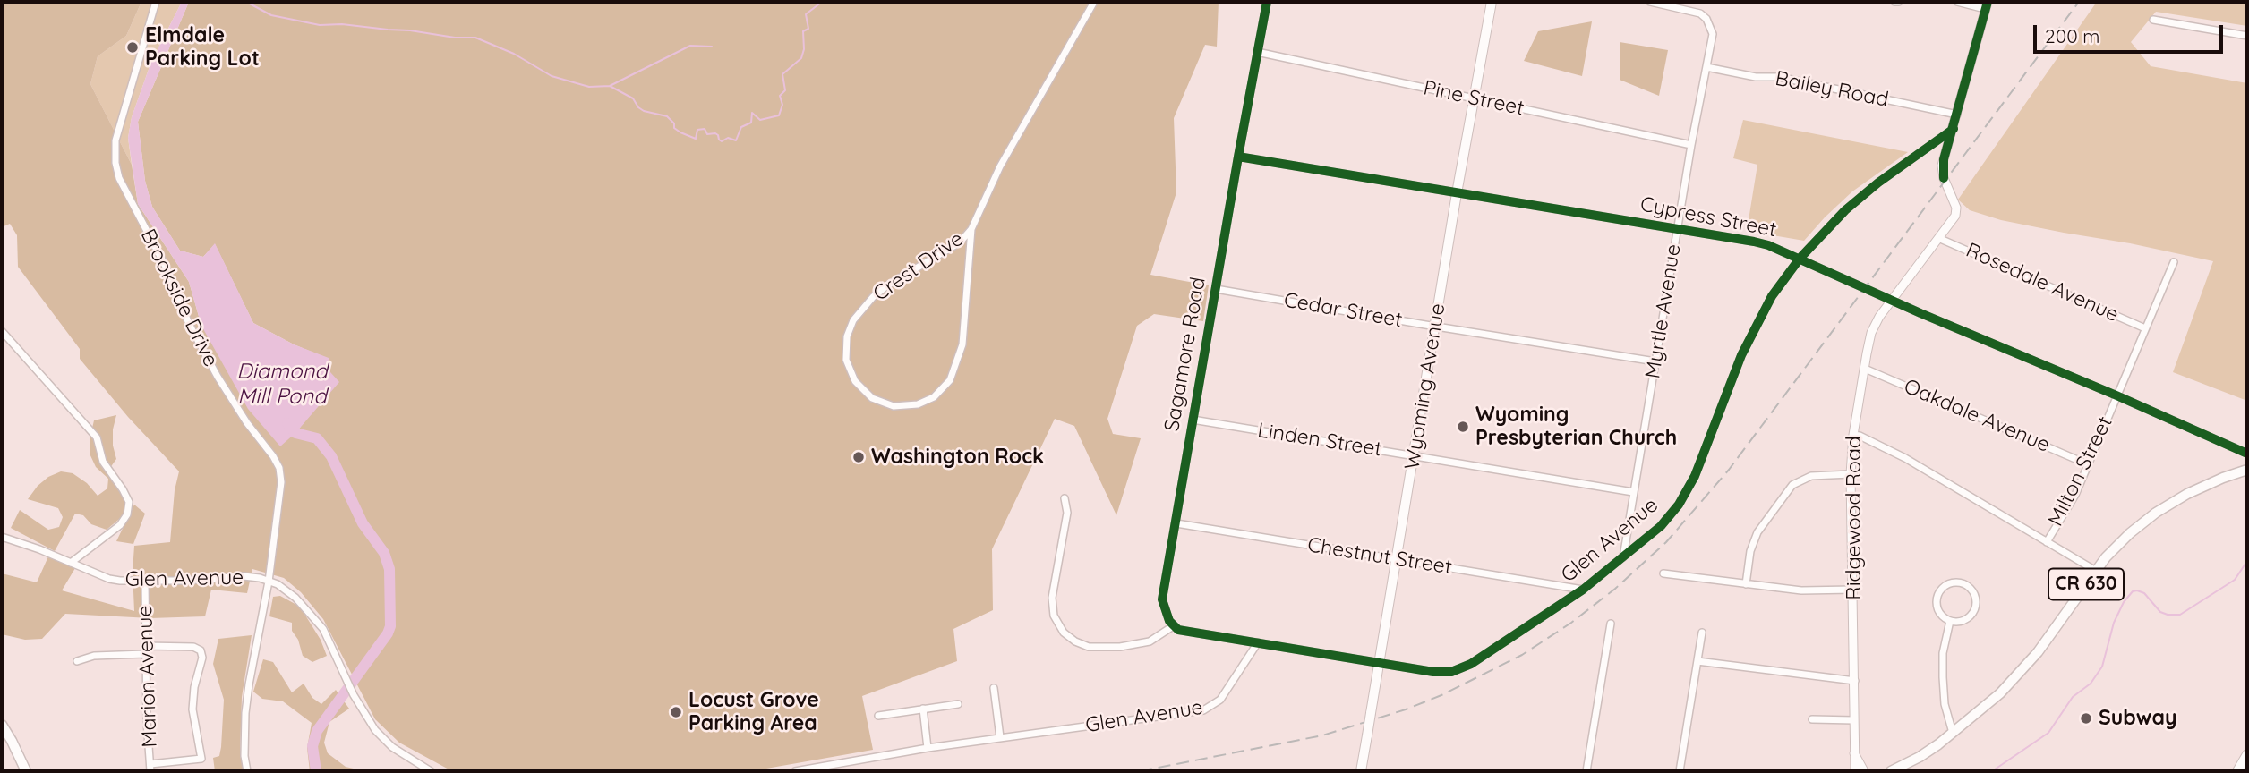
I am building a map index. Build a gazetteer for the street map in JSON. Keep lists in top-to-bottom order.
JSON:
{
  "streets": {
    "main road": ["Wyoming Avenue", "CR 630"],
    "street": [
      "Bailey Road",
      "Pine Street",
      "Cypress Street",
      "Crest Drive",
      "Rosedale Avenue",
      "Brookside Drive",
      "Cedar Street",
      "Myrtle Avenue",
      "Sagamore Road",
      "Oakdale Avenue",
      "Linden Street",
      "Milton Street",
      "Ridgewood Road",
      "Glen Avenue",
      "Chestnut Street",
      "Marion Avenue"
    ]
  },
  "crossings": [
    ["Bailey Road", "Myrtle Avenue"],
    ["Bailey Road", "Ridgewood Road"],
    ["Pine Street", "Myrtle Avenue"],
    ["Pine Street", "Sagamore Road"],
    ["Pine Street", "Wyoming Avenue"],
    ["Cypress Street", "Myrtle Avenue"],
    ["Cypress Street", "Sagamore Road"],
    ["Cypress Street", "Wyoming Avenue"],
    ["Cypress Street", "Milton Street"],
    ["Cypress Street", "Ridgewood Road"],
    ["Cypress Street", "Glen Avenue"],
    ["Rosedale Avenue", "Milton Street"],
    ["Rosedale Avenue", "Ridgewood Road"],
    ["Brookside Drive", "Glen Avenue"],
    ["Cedar Street", "Myrtle Avenue"],
    ["Cedar Street", "Sagamore Road"],
    ["Cedar Street", "Wyoming Avenue"],
    ["Myrtle Avenue", "Linden Street"],
    ["Myrtle Avenue", "Glen Avenue"],
    ["Sagamore Road", "Linden Street"],
    ["Sagamore Road", "Chestnut Street"],
    ["Wyoming Avenue", "Linden Street"],
    ["Wyoming Avenue", "Glen Avenue"],
    ["Wyoming Avenue", "Chestnut Street"],
    ["Oakdale Avenue", "Milton Street"],
    ["Oakdale Avenue", "Ridgewood Road"],
    ["Ridgewood Road", "Glen Avenue"],
    ["Glen Avenue", "Chestnut Street"],
    ["Glen Avenue", "Marion Avenue"]
  ],
  "water": ["Diamond Mill Pond"],
  "places": [
    "Elmdale Parking Lot",
    "Wyoming Presbyterian Church",
    "Washington Rock",
    "Locust Grove Parking Area",
    "Subway"
  ],
  "scale_bar": "200 m"
}
